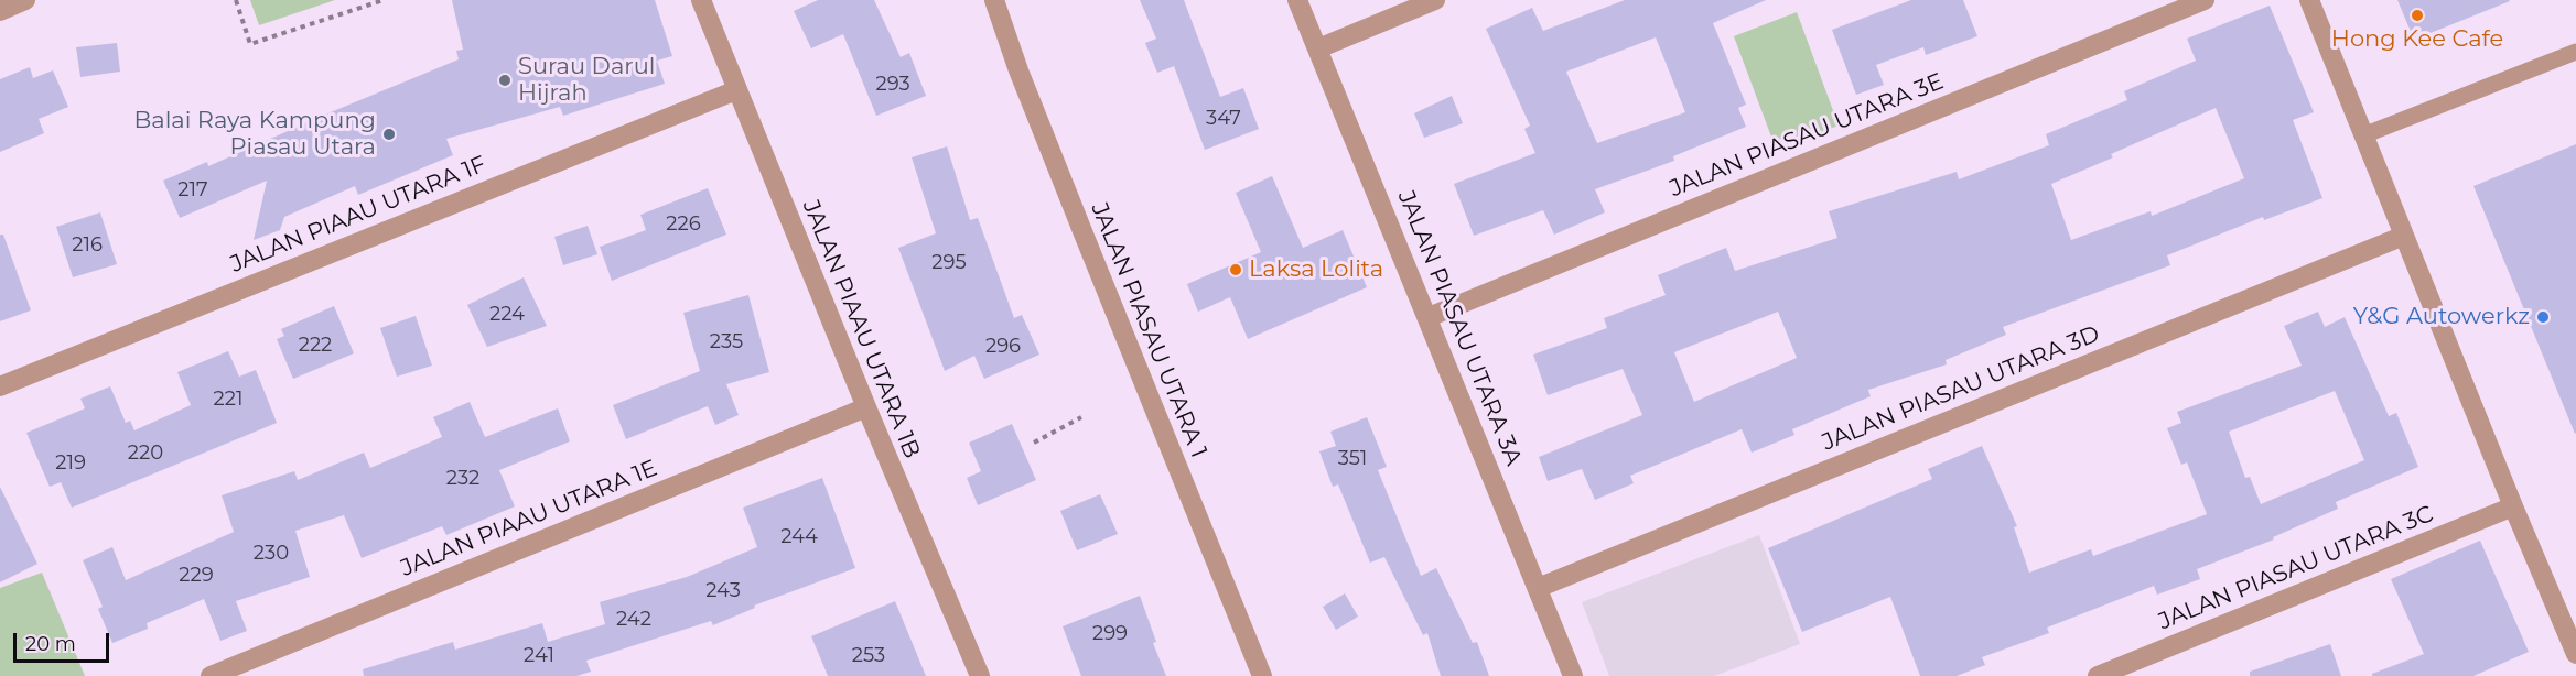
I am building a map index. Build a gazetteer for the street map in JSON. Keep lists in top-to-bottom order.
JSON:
{
  "streets": {
    "street": [
      "JALAN PIASAU UTARA 3E",
      "JALAN PIAAU UTARA 1F",
      "JALAN PIASAU UTARA 3A",
      "JALAN PIAAU UTARA 1B",
      "JALAN PIASAU UTARA 1",
      "JALAN PIASAU UTARA 3D",
      "JALAN PIAAU UTARA 1E",
      "JALAN PIASAU UTARA 3C"
    ]
  },
  "crossings": [
    ["JALAN PIASAU UTARA 3E", "JALAN PIASAU UTARA 3A"],
    ["JALAN PIAAU UTARA 1F", "JALAN PIAAU UTARA 1B"],
    ["JALAN PIASAU UTARA 3A", "JALAN PIASAU UTARA 3D"],
    ["JALAN PIAAU UTARA 1B", "JALAN PIAAU UTARA 1E"]
  ],
  "places": [
    "Hong Kee Cafe",
    "Surau Darul Hijrah",
    "Balai Raya Kampung Piasau Utara",
    "Laksa Lolita",
    "Y&G Autowerkz"
  ],
  "house_numbers": [
    "293",
    "347",
    "217",
    "226",
    "216",
    "295",
    "224",
    "235",
    "222",
    "296",
    "221",
    "220",
    "351",
    "219",
    "232",
    "244",
    "230",
    "229",
    "243",
    "242",
    "299",
    "241",
    "253"
  ],
  "scale_bar": "20 m"
}
